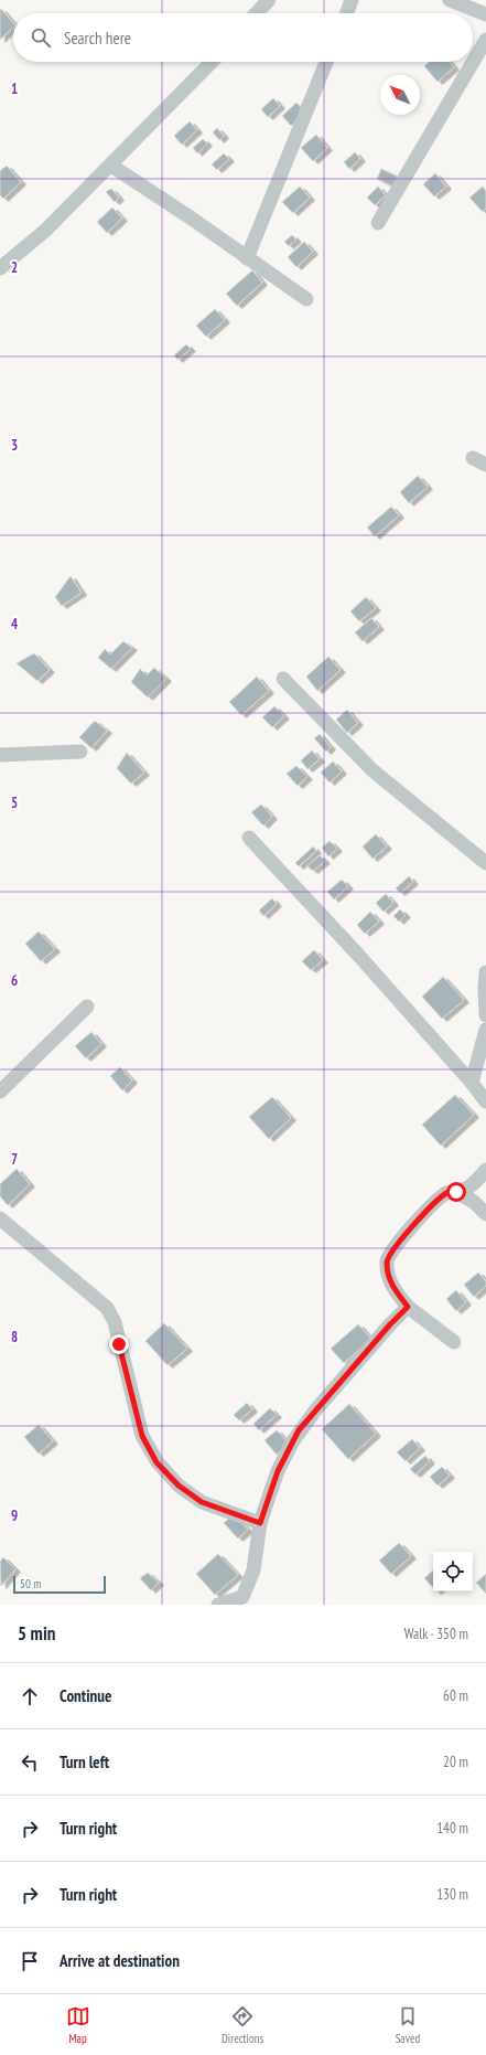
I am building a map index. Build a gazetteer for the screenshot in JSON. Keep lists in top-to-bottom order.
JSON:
{
  "scale_bar": "50 m",
  "north": "top left",
  "page": {
    "search": "Search here",
    "scale": "50 m",
    "heading": ["5 min", "Walk · 350 m"],
    "list": [
      ["Continue", "60 m"],
      ["Turn left", "20 m"],
      ["Turn right", "140 m"],
      ["Turn right", "130 m"],
      "Arrive at destination"
    ],
    "nav": ["Map", "Directions", "Saved"]
  },
  "grid": {
    "rows": [
      "1",
      "2",
      "3",
      "4",
      "5",
      "6",
      "7",
      "8",
      "9"
    ]
  }
}
